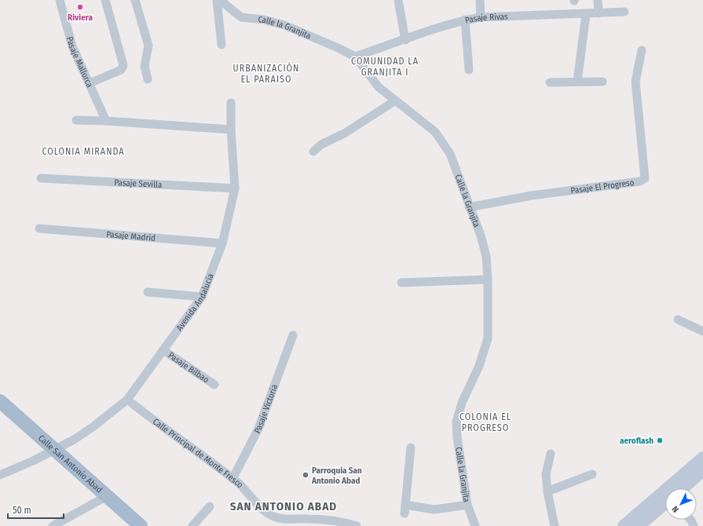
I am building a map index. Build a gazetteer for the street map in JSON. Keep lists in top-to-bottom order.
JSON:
{
  "streets": {
    "main road": ["Calle San Antonio Abad"],
    "street": [
      "Pasaje Rivas",
      "Calle la Granjita",
      "Pasaje Mallorca",
      "Pasaje Sevilla",
      "Pasaje El Progreso",
      "Pasaje Madrid",
      "Avenida Andalucía",
      "Pasaje Bilbao",
      "Pasaje Victoria",
      "Calle Principal de Monte Fresco"
    ]
  },
  "crossings": [
    ["Pasaje Rivas", "Calle la Granjita"],
    ["Calle la Granjita", "Pasaje El Progreso"],
    ["Pasaje Sevilla", "Avenida Andalucía"],
    ["Pasaje Madrid", "Avenida Andalucía"],
    ["Avenida Andalucía", "Pasaje Bilbao"],
    ["Avenida Andalucía", "Calle Principal de Monte Fresco"],
    ["Avenida Andalucía", "Calle San Antonio Abad"],
    ["Pasaje Victoria", "Calle Principal de Monte Fresco"]
  ],
  "districts": [
    "COMUNIDAD LA GRANJITA I",
    "URBANIZACIÓN EL PARAISO",
    "COLONIA MIRANDA",
    "COLONIA EL PROGRESO",
    "SAN ANTONIO ABAD"
  ],
  "places": ["Riviera", "aeroflash", "Parroquia San Antonio Abad"],
  "scale_bar": "50 m",
  "north": "bottom left"
}
